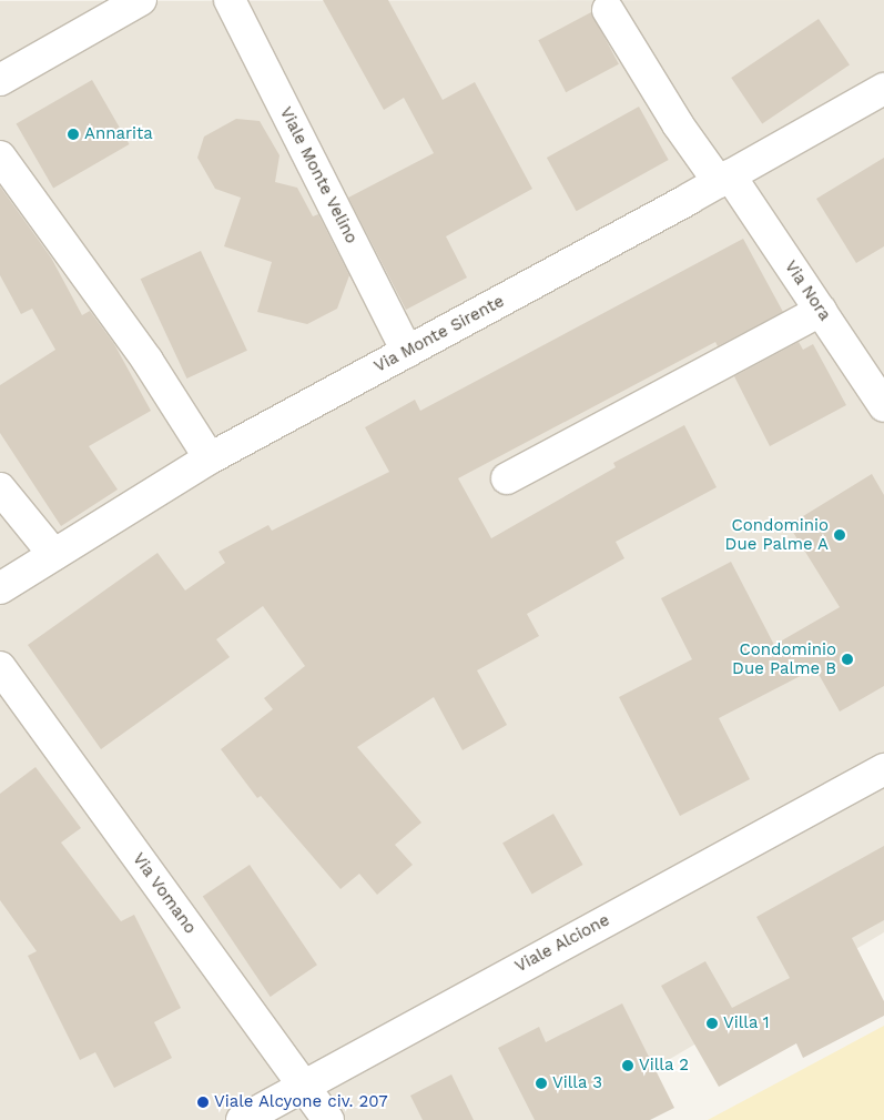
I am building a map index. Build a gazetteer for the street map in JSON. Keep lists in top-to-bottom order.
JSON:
{
  "streets": {
    "street": [
      "Viale Monte Velino",
      "Via Nora",
      "Via Monte Sirente",
      "Via Vomano",
      "Viale Alcione"
    ]
  },
  "crossings": [
    ["Viale Monte Velino", "Via Monte Sirente"],
    ["Via Nora", "Via Monte Sirente"],
    ["Via Vomano", "Viale Alcione"]
  ],
  "places": [
    "Annarita",
    "Condominio Due Palme A",
    "Condominio Due Palme B",
    "Villa 1",
    "Villa 2",
    "Villa 3",
    "Viale Alcyone civ. 207"
  ]
}
